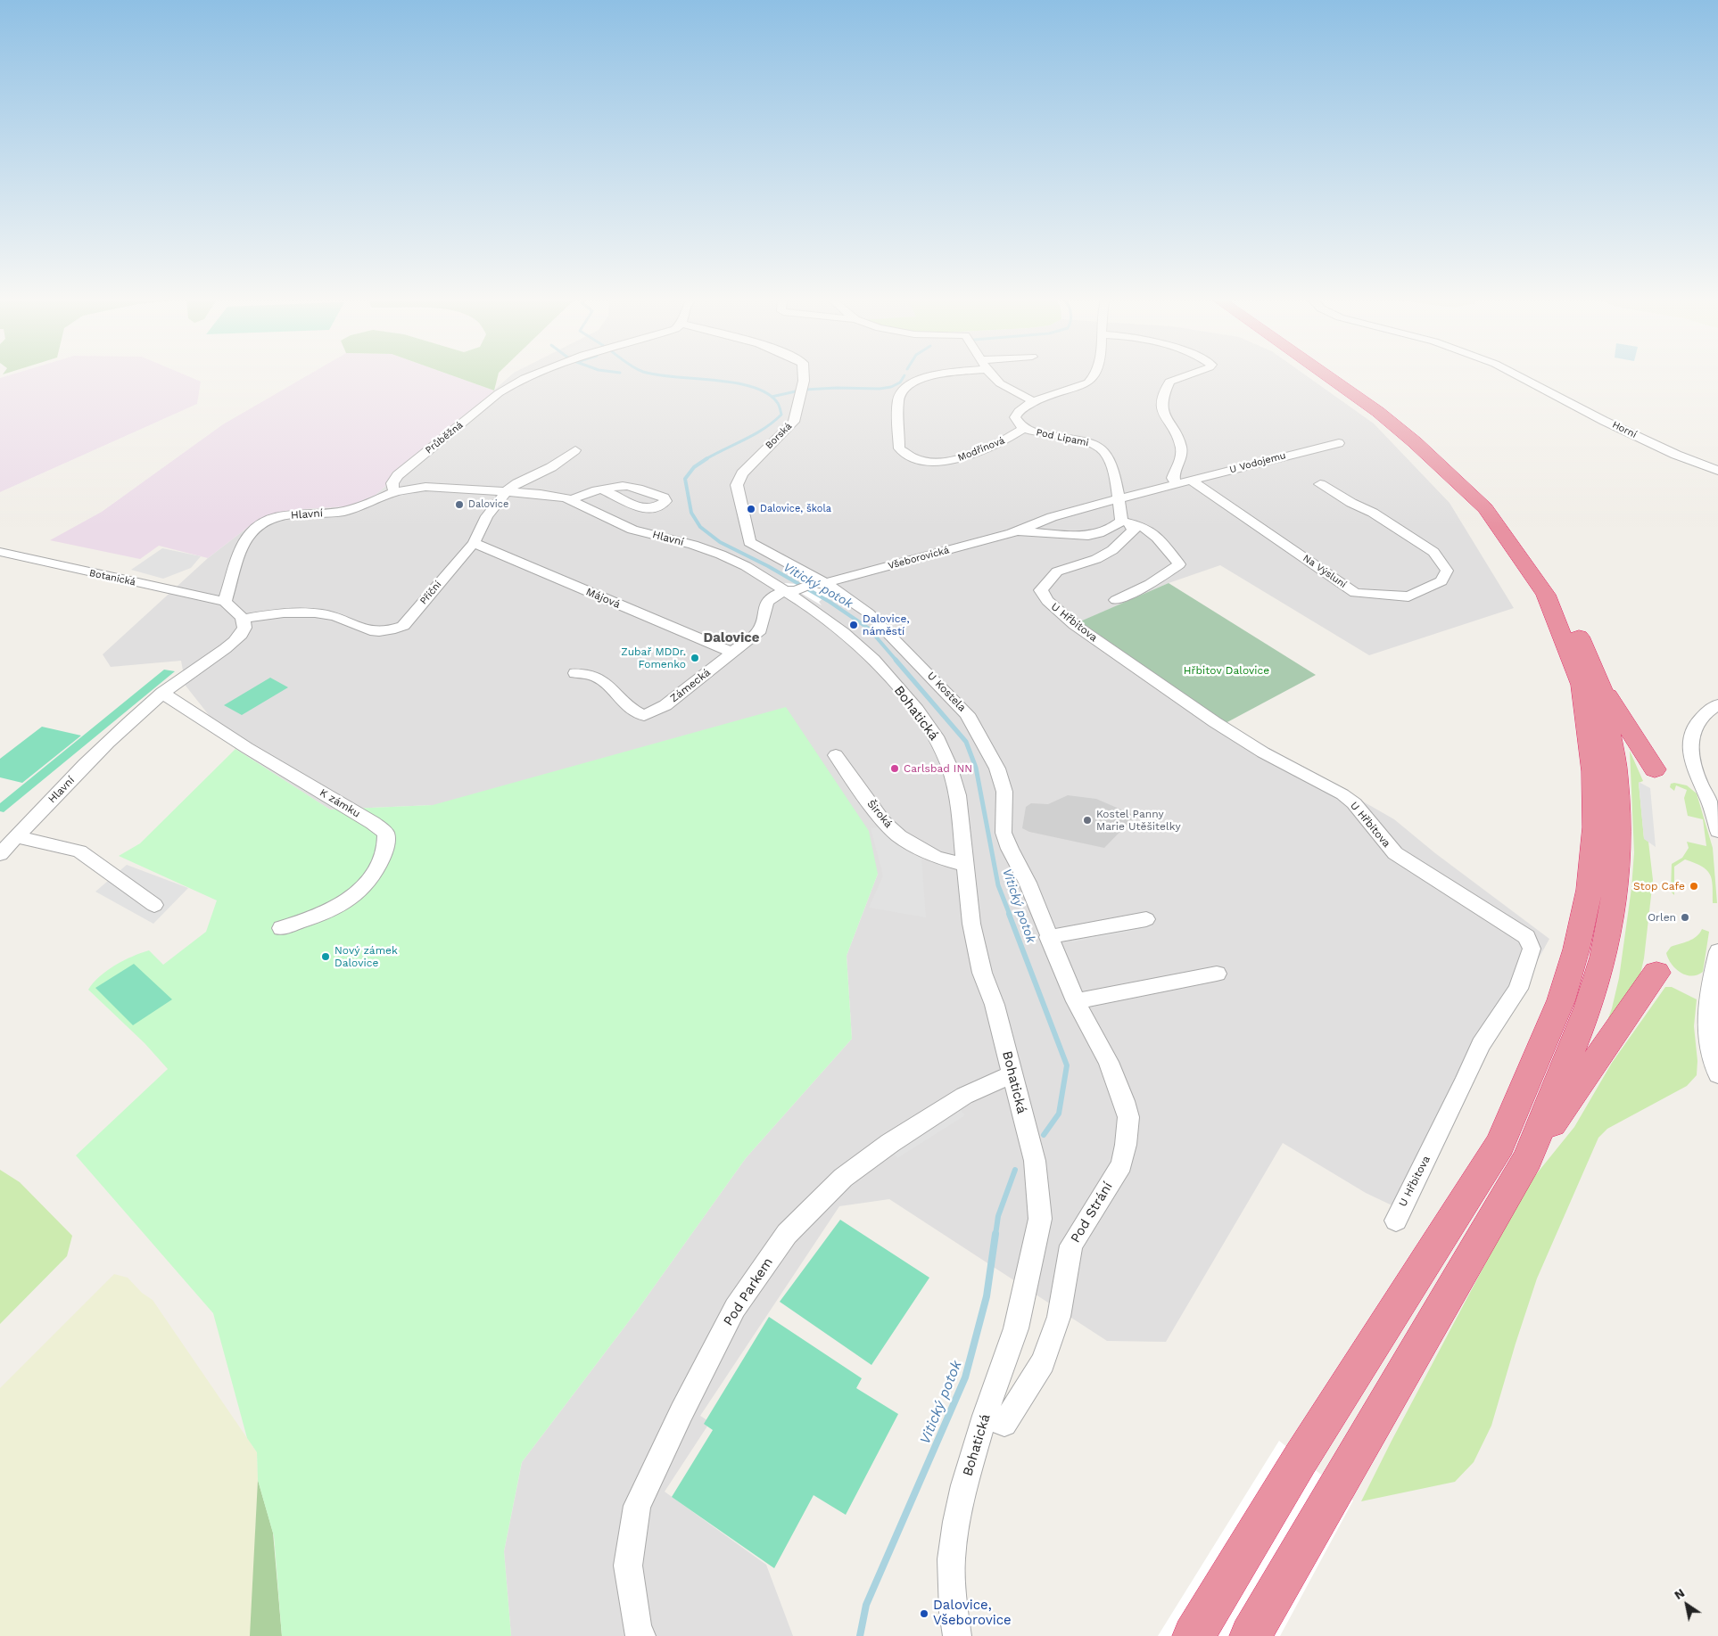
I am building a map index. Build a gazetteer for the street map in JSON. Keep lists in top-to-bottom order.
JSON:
{
  "streets": {
    "street": [
      "Horní",
      "Borská",
      "Průběžná",
      "Pod Lipami",
      "Modřínová",
      "U Vodojemu",
      "Hlavní",
      "Všeborovická",
      "Na Výsluní",
      "Botanická",
      "Příční",
      "Májová",
      "U Hřbitova",
      "Zámecká",
      "U Kostela",
      "Bohatická",
      "K zámku",
      "Široká",
      "Pod Strání",
      "Pod Parkem"
    ]
  },
  "crossings": [
    ["Borská", "Hlavní"],
    ["Borská", "Všeborovická"],
    ["Borská", "Zámecká"],
    ["Borská", "U Kostela"],
    ["Borská", "Bohatická"],
    ["Průběžná", "Hlavní"],
    ["Pod Lipami", "Modřínová"],
    ["Pod Lipami", "Všeborovická"],
    ["U Vodojemu", "Všeborovická"],
    ["U Vodojemu", "Na Výsluní"],
    ["Hlavní", "Všeborovická"],
    ["Hlavní", "Botanická"],
    ["Hlavní", "Příční"],
    ["Hlavní", "Zámecká"],
    ["Hlavní", "U Kostela"],
    ["Hlavní", "Bohatická"],
    ["Hlavní", "K zámku"],
    ["Všeborovická", "U Hřbitova"],
    ["Všeborovická", "Zámecká"],
    ["Všeborovická", "U Kostela"],
    ["Všeborovická", "Bohatická"],
    ["Příční", "Májová"],
    ["Májová", "Zámecká"],
    ["Zámecká", "U Kostela"],
    ["Zámecká", "Bohatická"],
    ["U Kostela", "Bohatická"],
    ["U Kostela", "Pod Strání"],
    ["Bohatická", "Široká"],
    ["Bohatická", "Pod Strání"],
    ["Bohatická", "Pod Parkem"]
  ],
  "districts": ["Dalovice"],
  "water": ["Vitický potok"],
  "parks": ["Hřbitov Dalovice"],
  "places": [
    "Dalovice",
    "Dalovice, škola",
    "Dalovice, náměstí",
    "Zubař MDDr. Fomenko",
    "Carlsbad INN",
    "Kostel Panny Marie Utěšitelky",
    "Stop Cafe",
    "Orlen",
    "Nový zámek Dalovice",
    "Dalovice, Všeborovice"
  ],
  "north": "top left"
}
